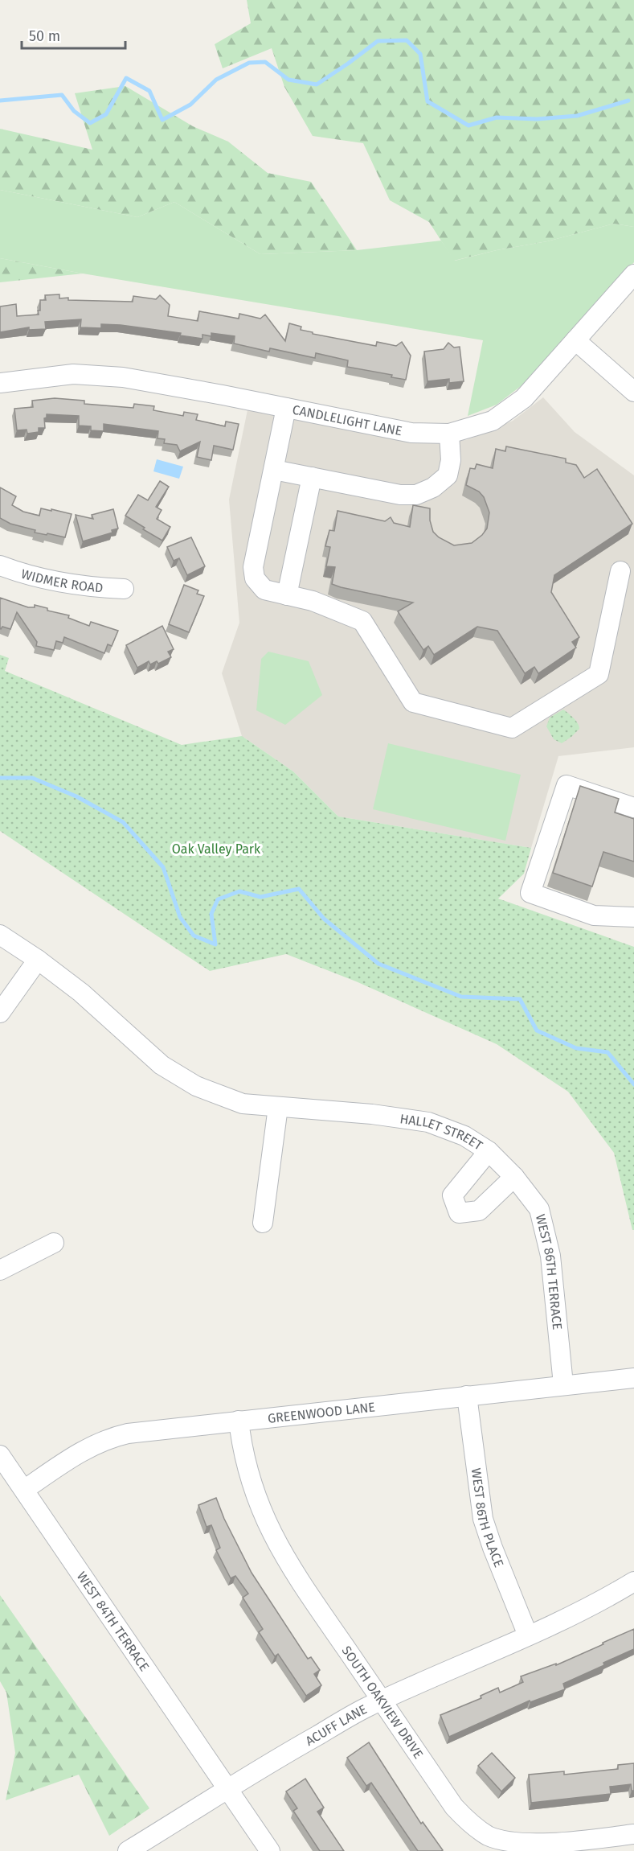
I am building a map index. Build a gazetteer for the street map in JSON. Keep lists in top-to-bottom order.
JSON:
{
  "streets": {
    "street": [
      "CANDLELIGHT LANE",
      "WIDMER ROAD",
      "HALLET STREET",
      "WEST 86TH TERRACE",
      "GREENWOOD LANE",
      "WEST 86TH PLACE",
      "WEST 84TH TERRACE",
      "SOUTH OAKVIEW DRIVE",
      "ACUFF LANE"
    ]
  },
  "crossings": [
    ["HALLET STREET", "WEST 86TH TERRACE"],
    ["WEST 86TH TERRACE", "GREENWOOD LANE"],
    ["GREENWOOD LANE", "WEST 86TH PLACE"],
    ["GREENWOOD LANE", "WEST 84TH TERRACE"],
    ["GREENWOOD LANE", "SOUTH OAKVIEW DRIVE"],
    ["WEST 86TH PLACE", "ACUFF LANE"],
    ["WEST 84TH TERRACE", "ACUFF LANE"],
    ["SOUTH OAKVIEW DRIVE", "ACUFF LANE"]
  ],
  "parks": ["Oak Valley Park"],
  "scale_bar": "50 m"
}
